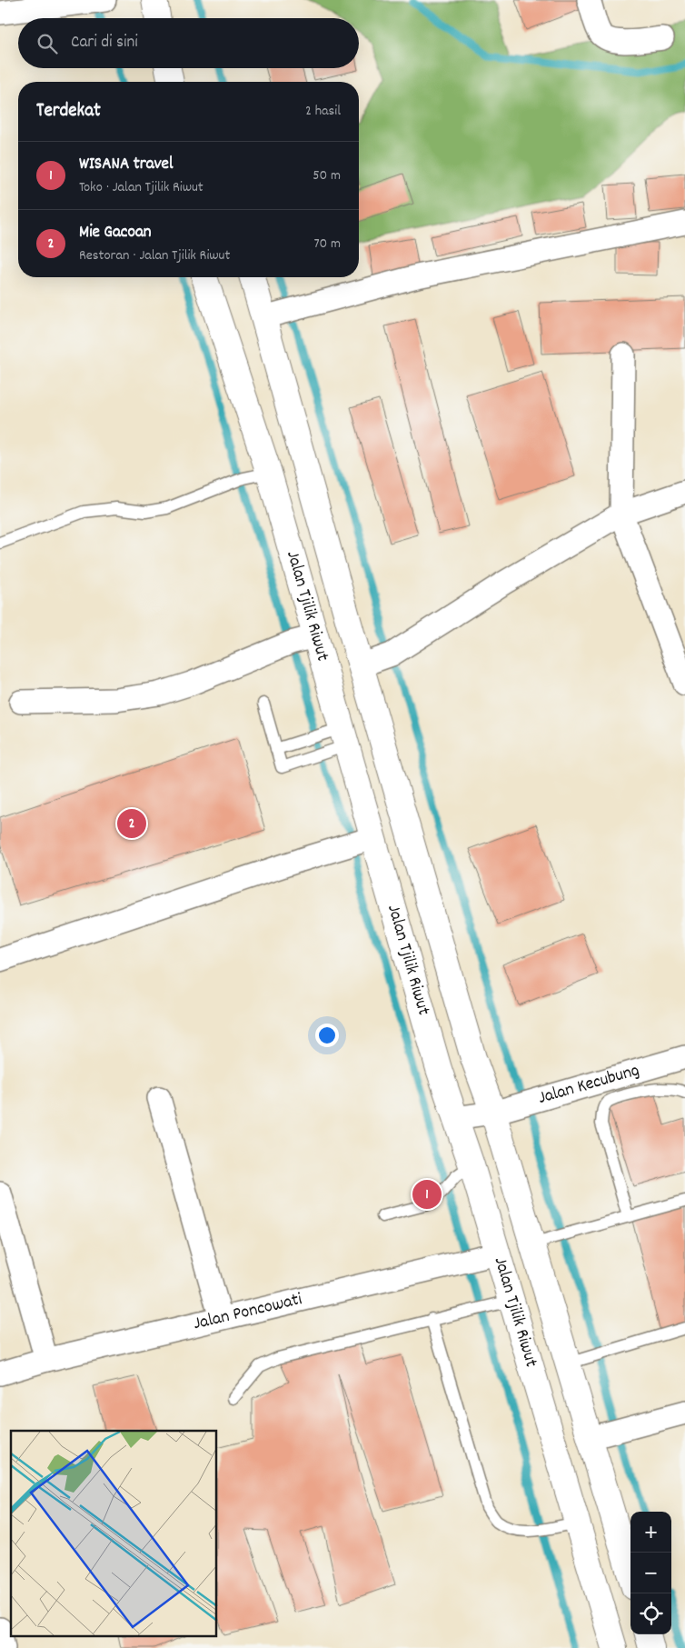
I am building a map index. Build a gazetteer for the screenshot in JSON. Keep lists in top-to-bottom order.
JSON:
{
  "streets": {
    "highway": ["Jalan Tjilik Riwut"],
    "street": ["Jalan Kecubung", "Jalan Poncowati"]
  },
  "crossings": [
    ["Jalan Tjilik Riwut", "Jalan Kecubung"],
    ["Jalan Tjilik Riwut", "Jalan Poncowati"]
  ],
  "page": {
    "search": "Cari di sini",
    "heading": ["Terdekat", "2 hasil"],
    "list": [
      {
        "mark": "1",
        "name": "WISANA travel",
        "note": "Toko · Jalan Tjilik Riwut",
        "value": "50 m"
      },
      {
        "mark": "2",
        "name": "Mie Gacoan",
        "note": "Restoran · Jalan Tjilik Riwut",
        "value": "70 m"
      }
    ],
    "pins": ["2", "1"],
    "map_buttons": ["+", "−"]
  }
}
